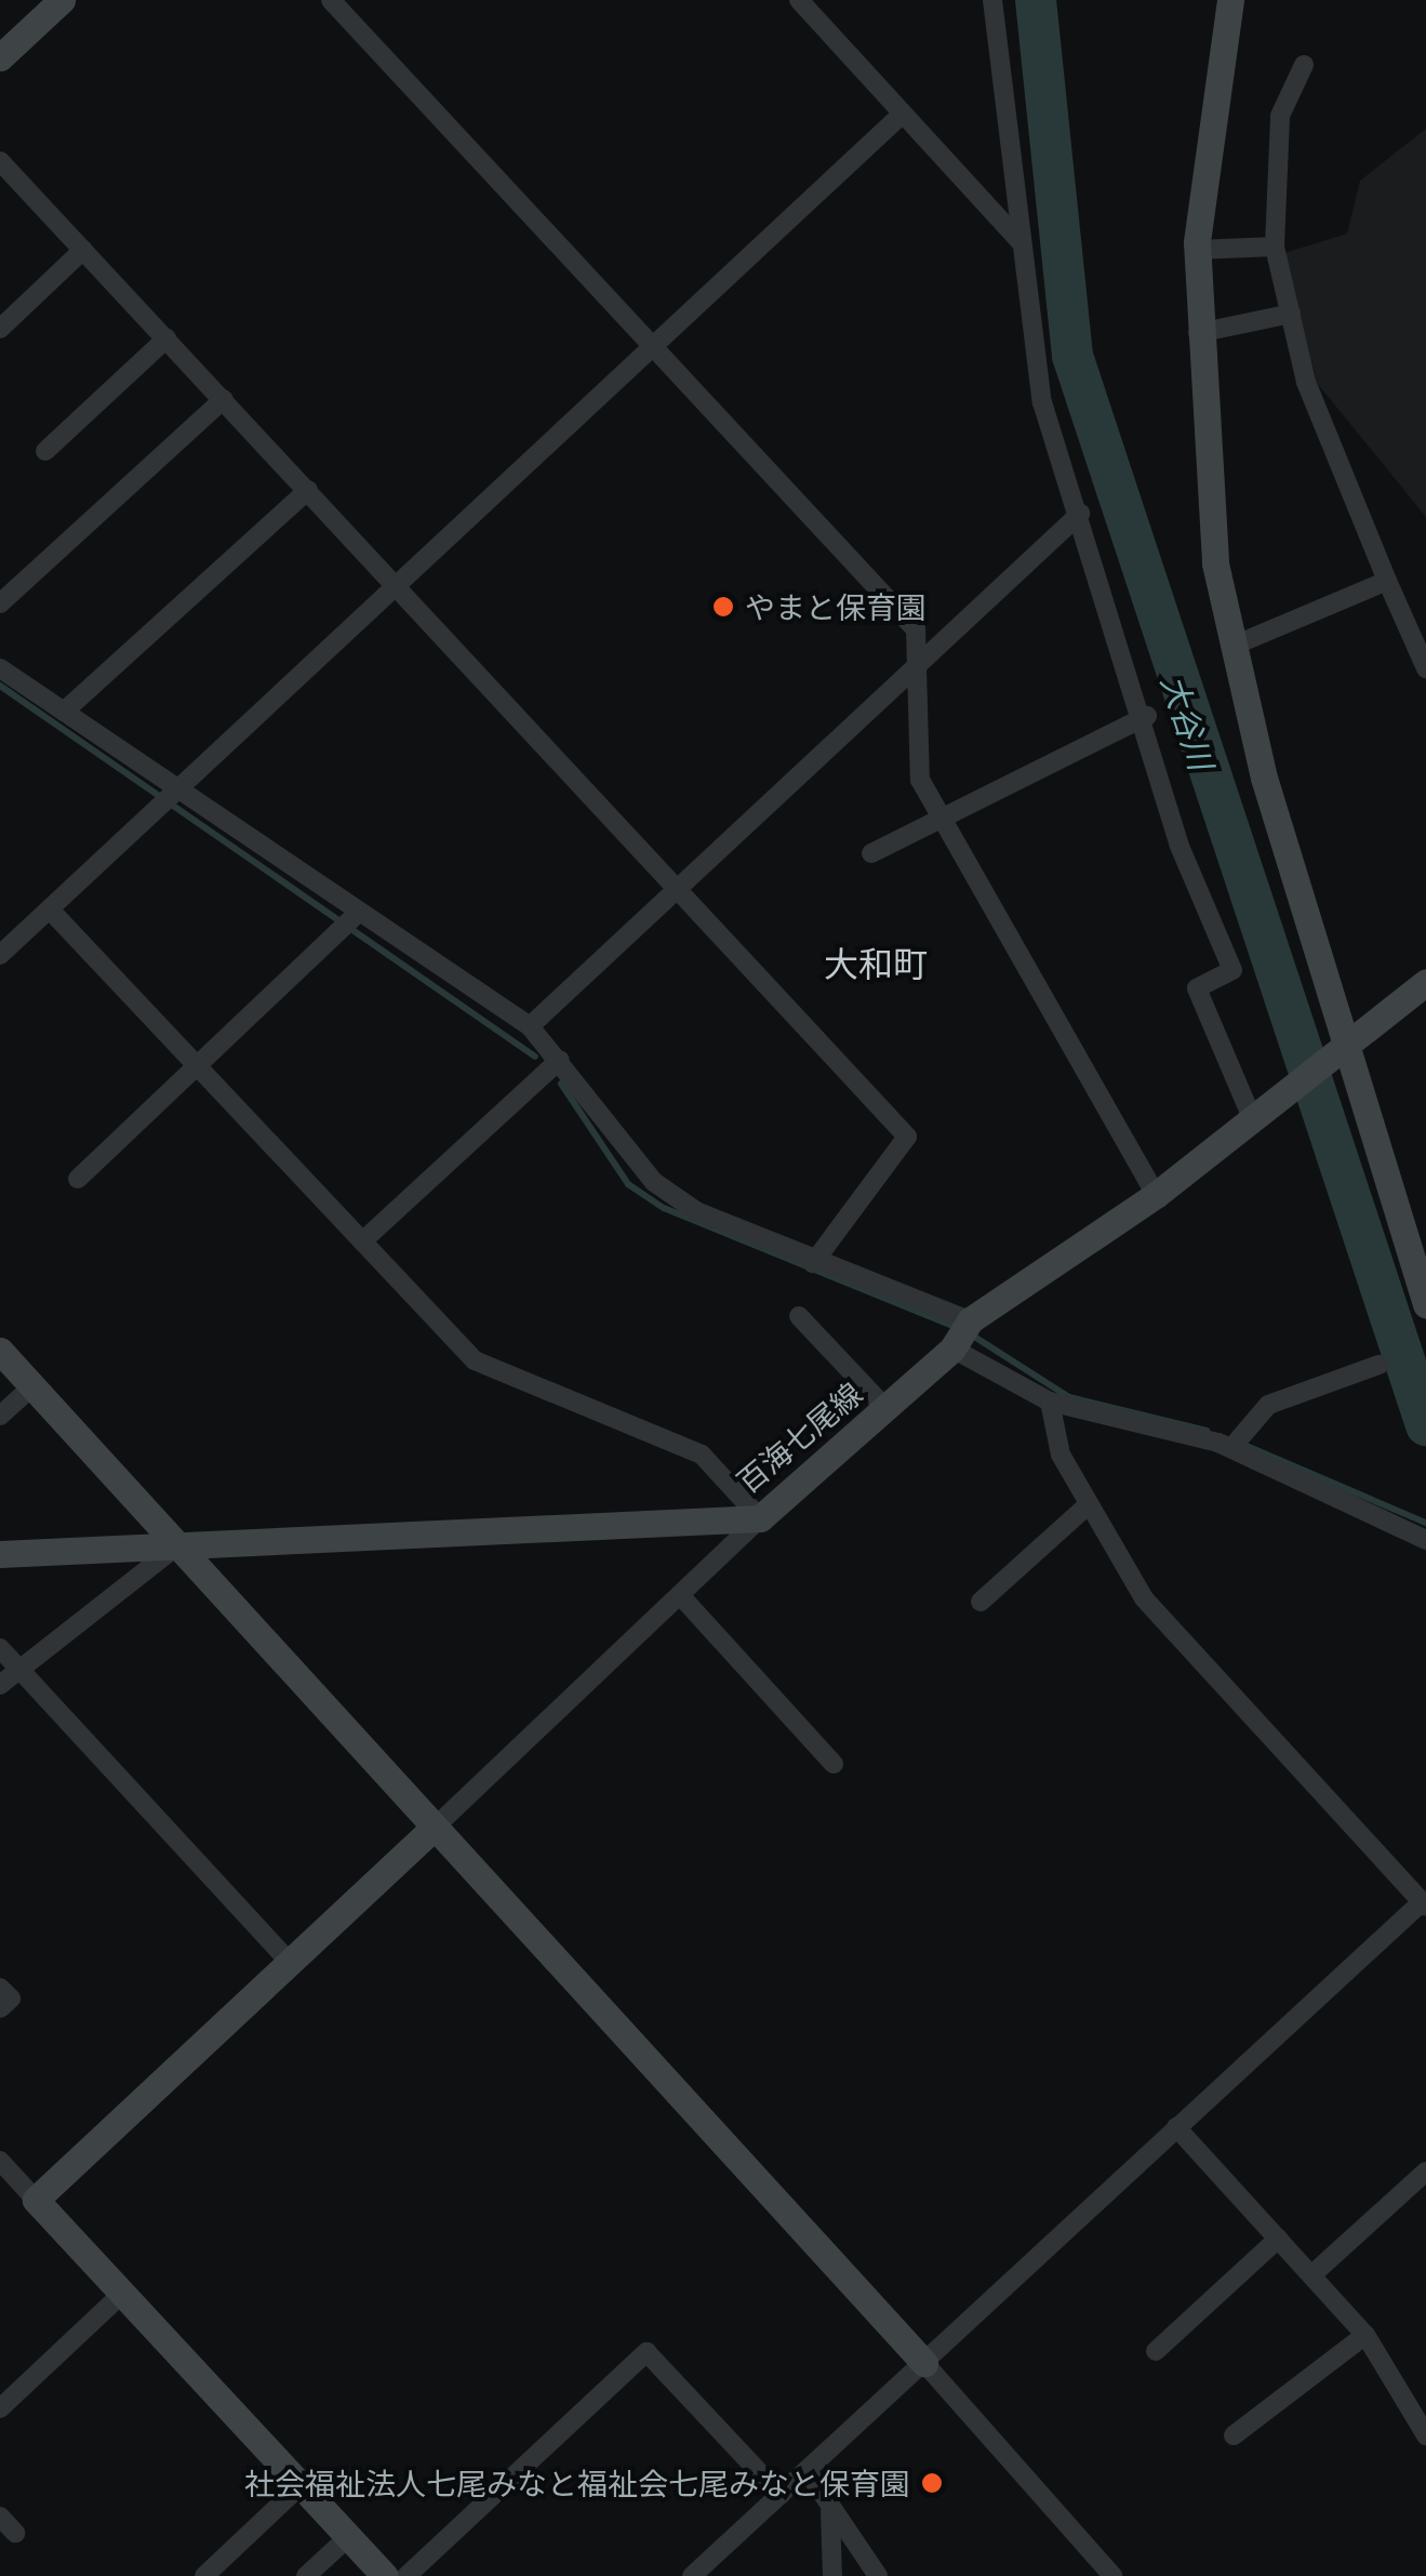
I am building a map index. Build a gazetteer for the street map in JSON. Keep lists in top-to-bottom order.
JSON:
{
  "streets": {
    "street": ["百海七尾線"]
  },
  "districts": ["大和町"],
  "water": ["大谷川"],
  "places": ["やまと保育園", "社会福祉法人七尾みなと福祉会七尾みなと保育園"]
}
